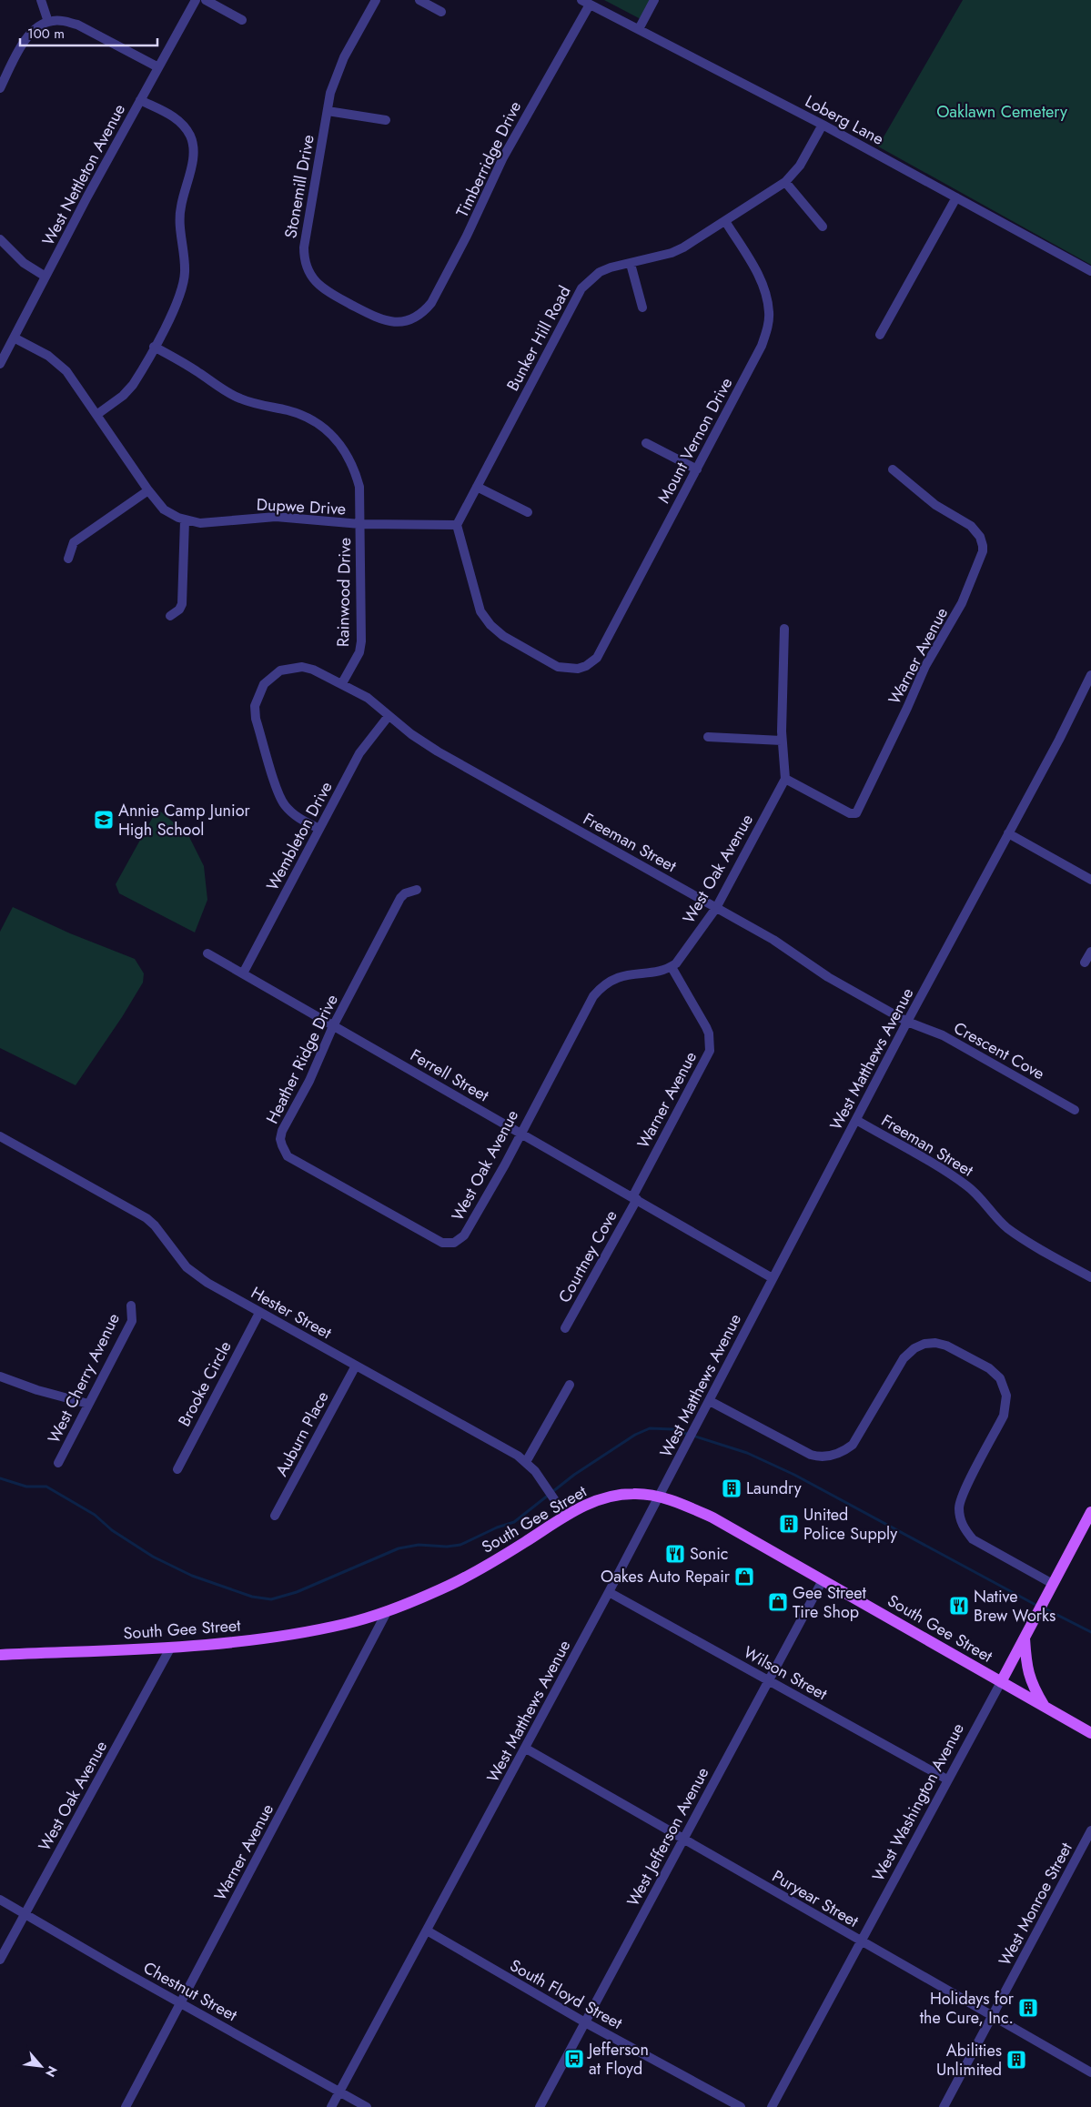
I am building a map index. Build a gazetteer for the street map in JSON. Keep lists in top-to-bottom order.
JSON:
{
  "streets": {
    "main road": ["South Gee Street", "West Washington Avenue"],
    "street": [
      "Loberg Lane",
      "Timberridge Drive",
      "West Nettleton Avenue",
      "Stonemill Drive",
      "Bunker Hill Road",
      "Mount Vernon Drive",
      "Dupwe Drive",
      "Rainwood Drive",
      "Warner Avenue",
      "Wembleton Drive",
      "Freeman Street",
      "West Oak Avenue",
      "Crescent Cove",
      "Heather Ridge Drive",
      "West Matthews Avenue",
      "Ferrell Street",
      "Courtney Cove",
      "Hester Street",
      "West Cherry Avenue",
      "Brooke Circle",
      "Auburn Place",
      "Wilson Street",
      "West Jefferson Avenue",
      "Puryear Street",
      "West Monroe Street",
      "Chestnut Street",
      "South Floyd Street"
    ]
  },
  "crossings": [
    ["Loberg Lane", "Timberridge Drive"],
    ["Loberg Lane", "Bunker Hill Road"],
    ["Timberridge Drive", "Stonemill Drive"],
    ["West Nettleton Avenue", "Dupwe Drive"],
    ["Bunker Hill Road", "Mount Vernon Drive"],
    ["Bunker Hill Road", "Dupwe Drive"],
    ["Mount Vernon Drive", "Dupwe Drive"],
    ["Dupwe Drive", "Rainwood Drive"],
    ["Rainwood Drive", "Freeman Street"],
    ["Warner Avenue", "West Oak Avenue"],
    ["Warner Avenue", "Ferrell Street"],
    ["Warner Avenue", "Courtney Cove"],
    ["Warner Avenue", "South Gee Street"],
    ["Warner Avenue", "Chestnut Street"],
    ["Wembleton Drive", "Freeman Street"],
    ["Wembleton Drive", "Ferrell Street"],
    ["Freeman Street", "West Oak Avenue"],
    ["Freeman Street", "Crescent Cove"],
    ["Freeman Street", "West Matthews Avenue"],
    ["West Oak Avenue", "Heather Ridge Drive"],
    ["West Oak Avenue", "Ferrell Street"],
    ["West Oak Avenue", "South Gee Street"],
    ["West Oak Avenue", "Chestnut Street"],
    ["Crescent Cove", "West Matthews Avenue"],
    ["Heather Ridge Drive", "Ferrell Street"],
    ["West Matthews Avenue", "Ferrell Street"],
    ["West Matthews Avenue", "South Gee Street"],
    ["West Matthews Avenue", "Wilson Street"],
    ["West Matthews Avenue", "Puryear Street"],
    ["West Matthews Avenue", "Chestnut Street"],
    ["West Matthews Avenue", "South Floyd Street"],
    ["Ferrell Street", "Courtney Cove"],
    ["Hester Street", "Brooke Circle"],
    ["Hester Street", "Auburn Place"],
    ["Hester Street", "South Gee Street"],
    ["South Gee Street", "West Washington Avenue"],
    ["South Gee Street", "West Jefferson Avenue"],
    ["Wilson Street", "West Washington Avenue"],
    ["Wilson Street", "West Jefferson Avenue"],
    ["West Washington Avenue", "Puryear Street"],
    ["West Jefferson Avenue", "Puryear Street"],
    ["West Jefferson Avenue", "South Floyd Street"],
    ["Puryear Street", "West Monroe Street"]
  ],
  "parks": ["Oaklawn Cemetery"],
  "places": {
    "school or university": ["Annie Camp Junior High School"],
    "building": [
      "Laundry",
      "United Police Supply",
      "Holidays for the Cure, Inc.",
      "Abilities Unlimited"
    ],
    "restaurant": ["Sonic", "Native Brew Works"],
    "shop": ["Oakes Auto Repair", "Gee Street Tire Shop"],
    "bus stop": ["Jefferson at Floyd"]
  },
  "scale_bar": "100 m",
  "north": "bottom right"
}
